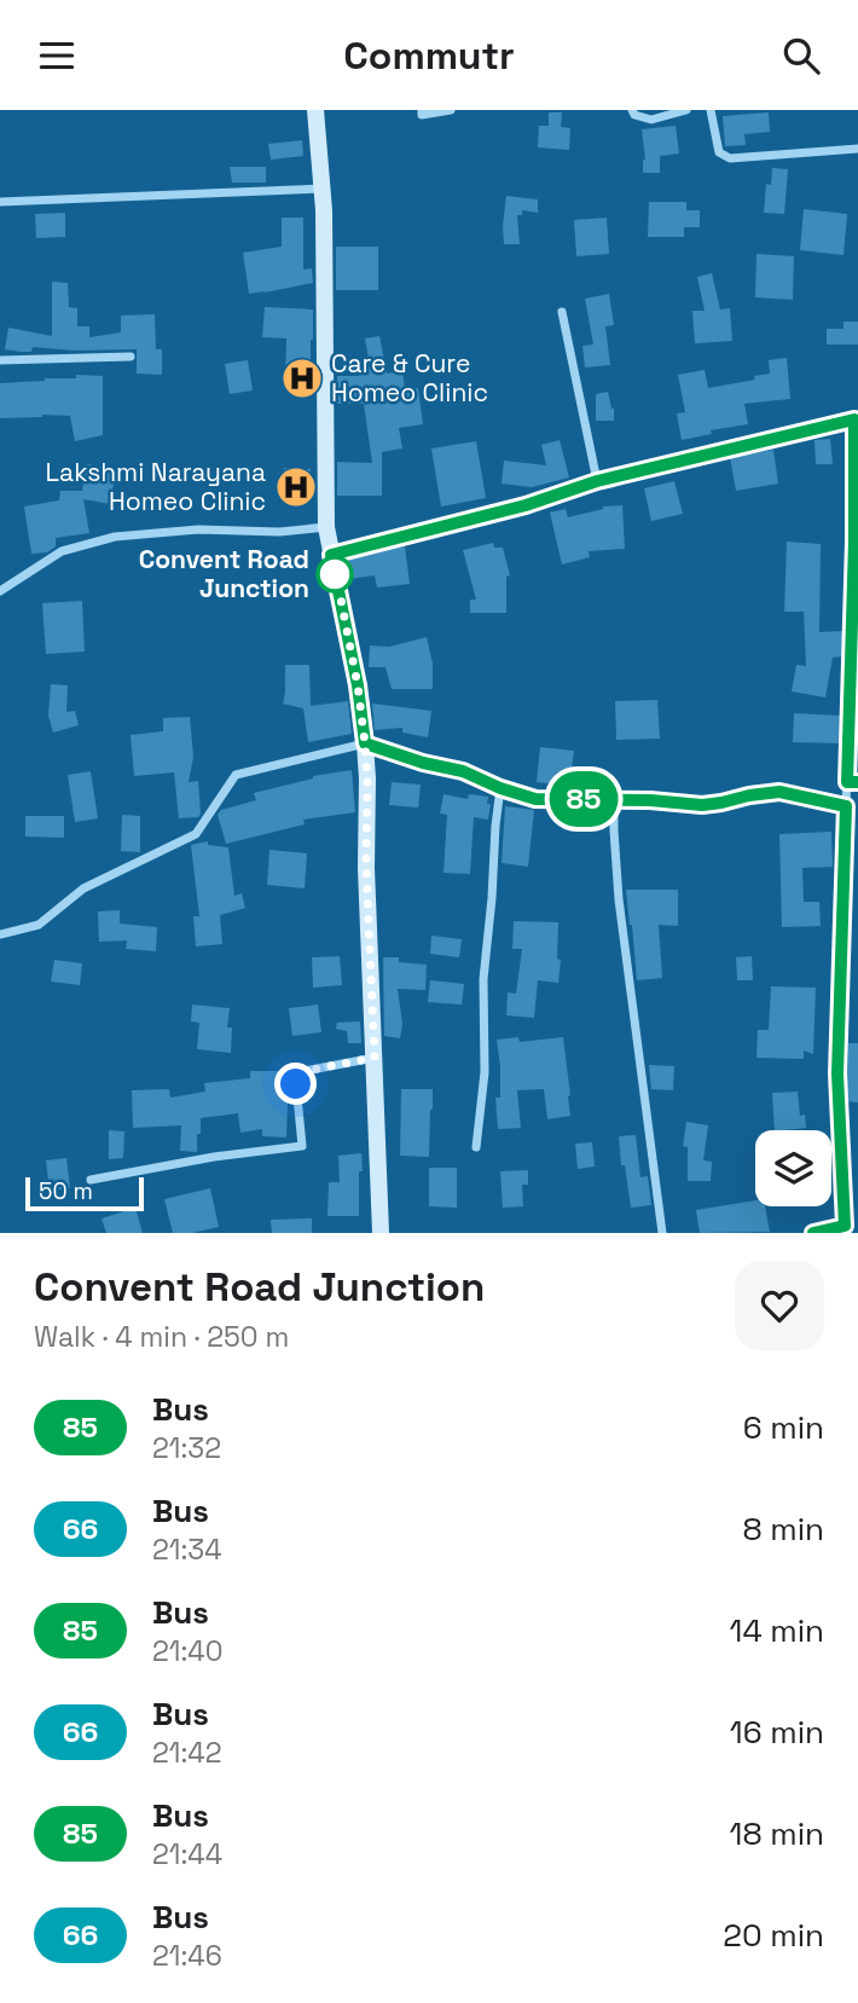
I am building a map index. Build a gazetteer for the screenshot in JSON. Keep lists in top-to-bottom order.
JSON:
{
  "places": {
    "hospital": ["Care & Cure Homeo Clinic", "Lakshmi Narayana Homeo Clinic"],
    "other": ["Convent Road Junction"]
  },
  "lines": ["bus line 85"],
  "scale_bar": "50 m",
  "page": {
    "header": "Commutr",
    "on_map": "85",
    "scale": "50 m",
    "heading": ["Convent Road Junction", "Walk · 4 min · 250 m"],
    "list": [
      {
        "mark": "85",
        "name": "Bus",
        "note": "21:32",
        "value": "6 min"
      },
      {
        "mark": "66",
        "name": "Bus",
        "note": "21:34",
        "value": "8 min"
      },
      {
        "mark": "85",
        "name": "Bus",
        "note": "21:40",
        "value": "14 min"
      },
      {
        "mark": "66",
        "name": "Bus",
        "note": "21:42",
        "value": "16 min"
      },
      {
        "mark": "85",
        "name": "Bus",
        "note": "21:44",
        "value": "18 min"
      },
      {
        "mark": "66",
        "name": "Bus",
        "note": "21:46",
        "value": "20 min"
      }
    ]
  }
}
